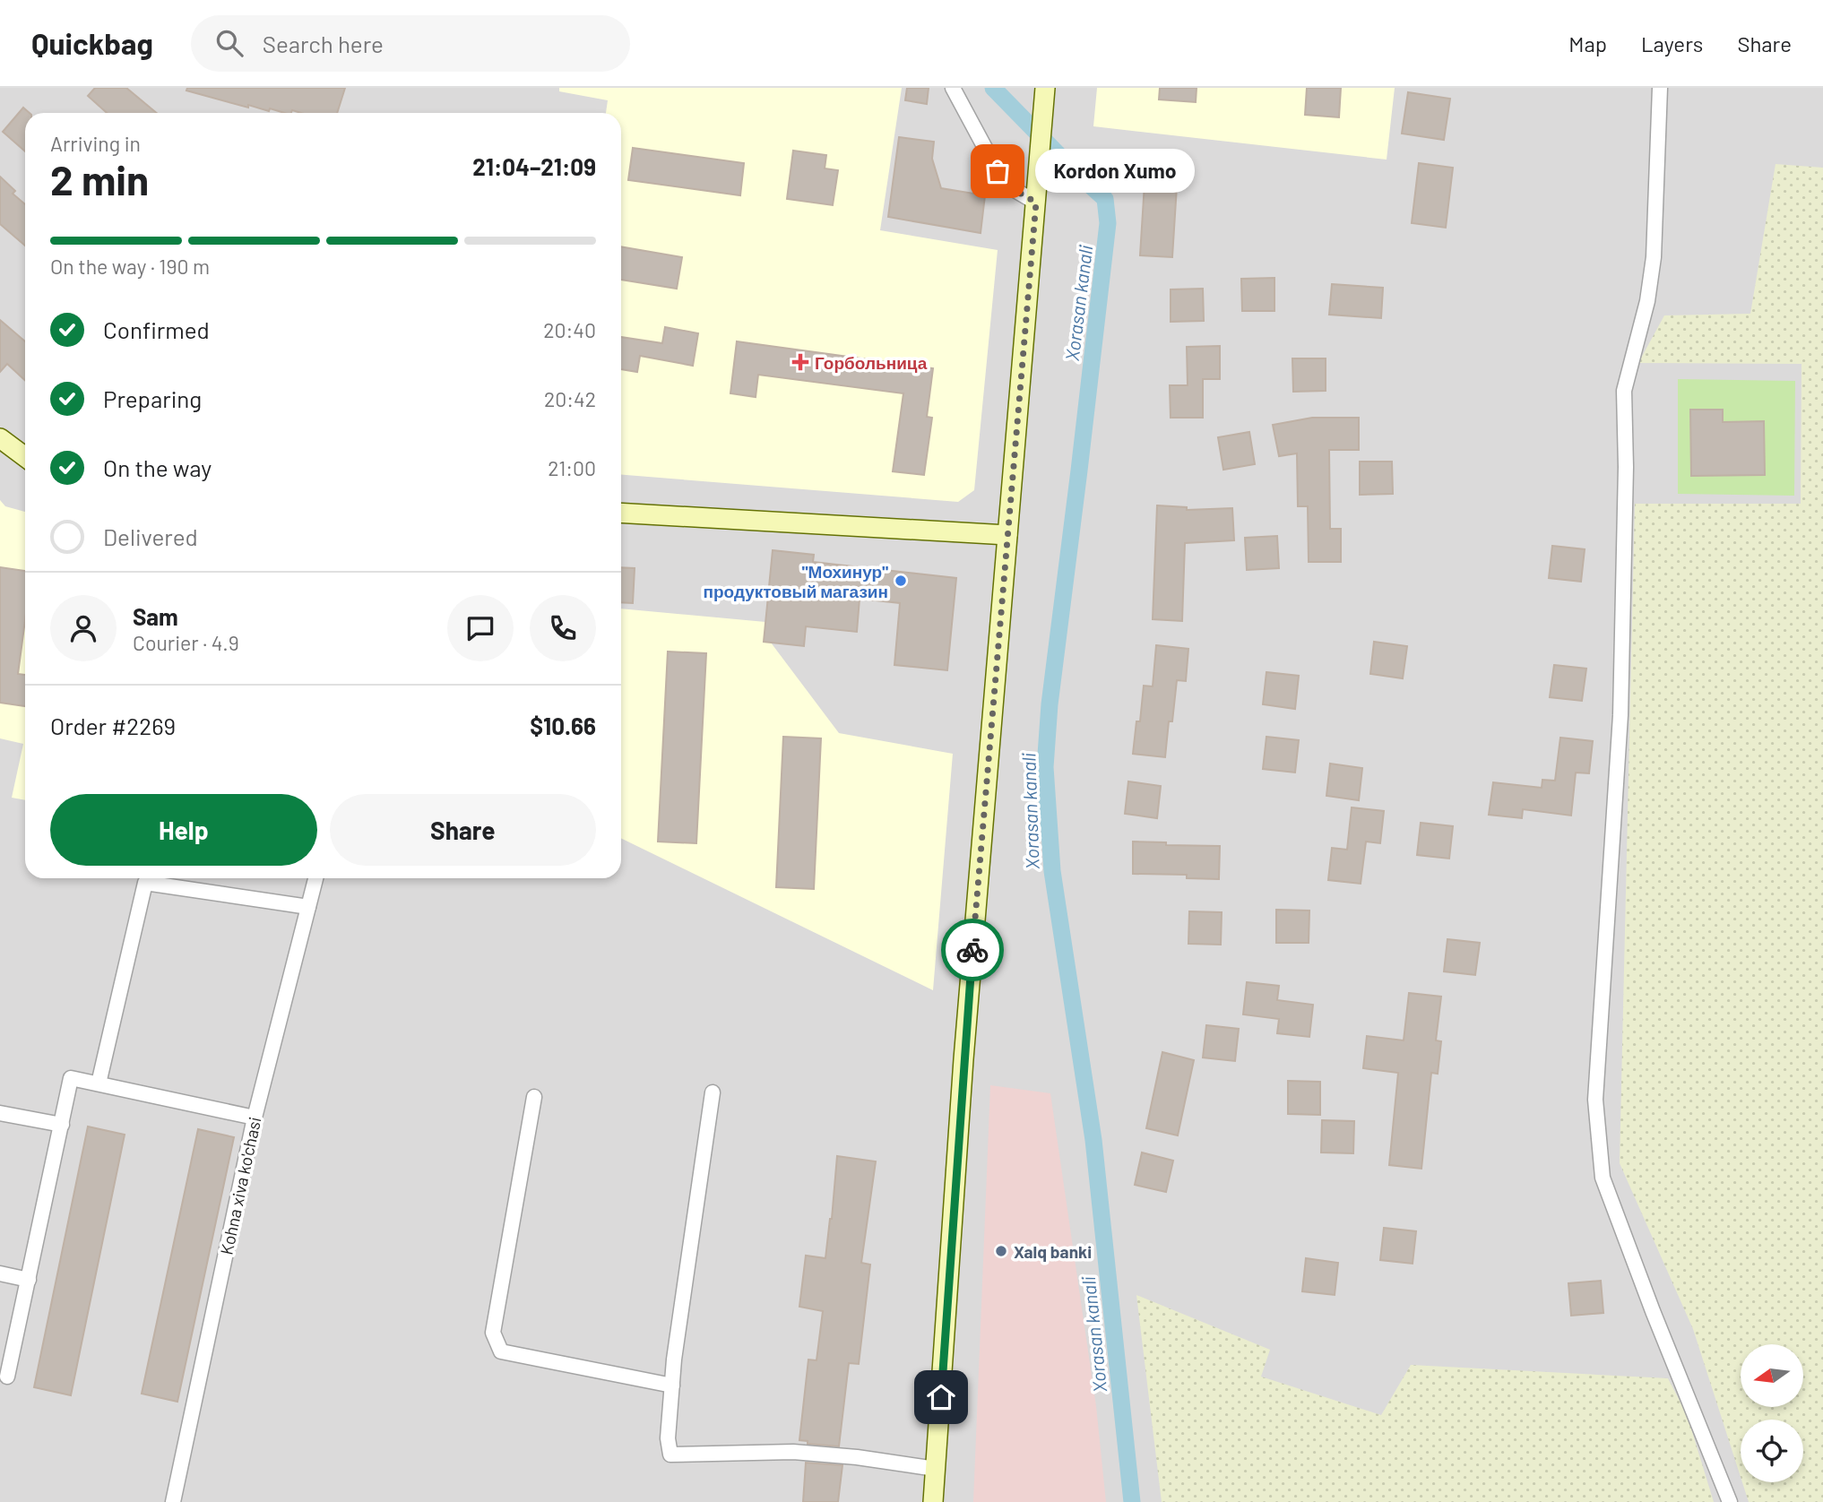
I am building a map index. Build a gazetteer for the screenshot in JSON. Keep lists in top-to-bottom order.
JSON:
{
  "streets": {
    "street": ["Kohna xiva ko'chasi"]
  },
  "water": ["Xorasan kanali"],
  "places": {
    "other": ["Kordon Xumo", "\"Мохинур\" продуктовый магазин", "Xalq banki"],
    "health": ["Горбольница"]
  },
  "north": "left",
  "page": {
    "header": "Quickbag",
    "search": "Search here",
    "nav": ["Map", "Layers", "Share"],
    "heading": ["2 min", "Arriving in", "21:04–21:09"],
    "panel": [
      "Sam",
      "Courier · 4.9",
      "Order #2269",
      "$10.66"
    ],
    "bubble": "Kordon Xumo",
    "bar": "On the way · 190 m",
    "list": [
      ["Confirmed", "20:40"],
      ["Preparing", "20:42"],
      ["On the way", "21:00"],
      "Delivered"
    ],
    "buttons": ["Help", "Share"]
  }
}
